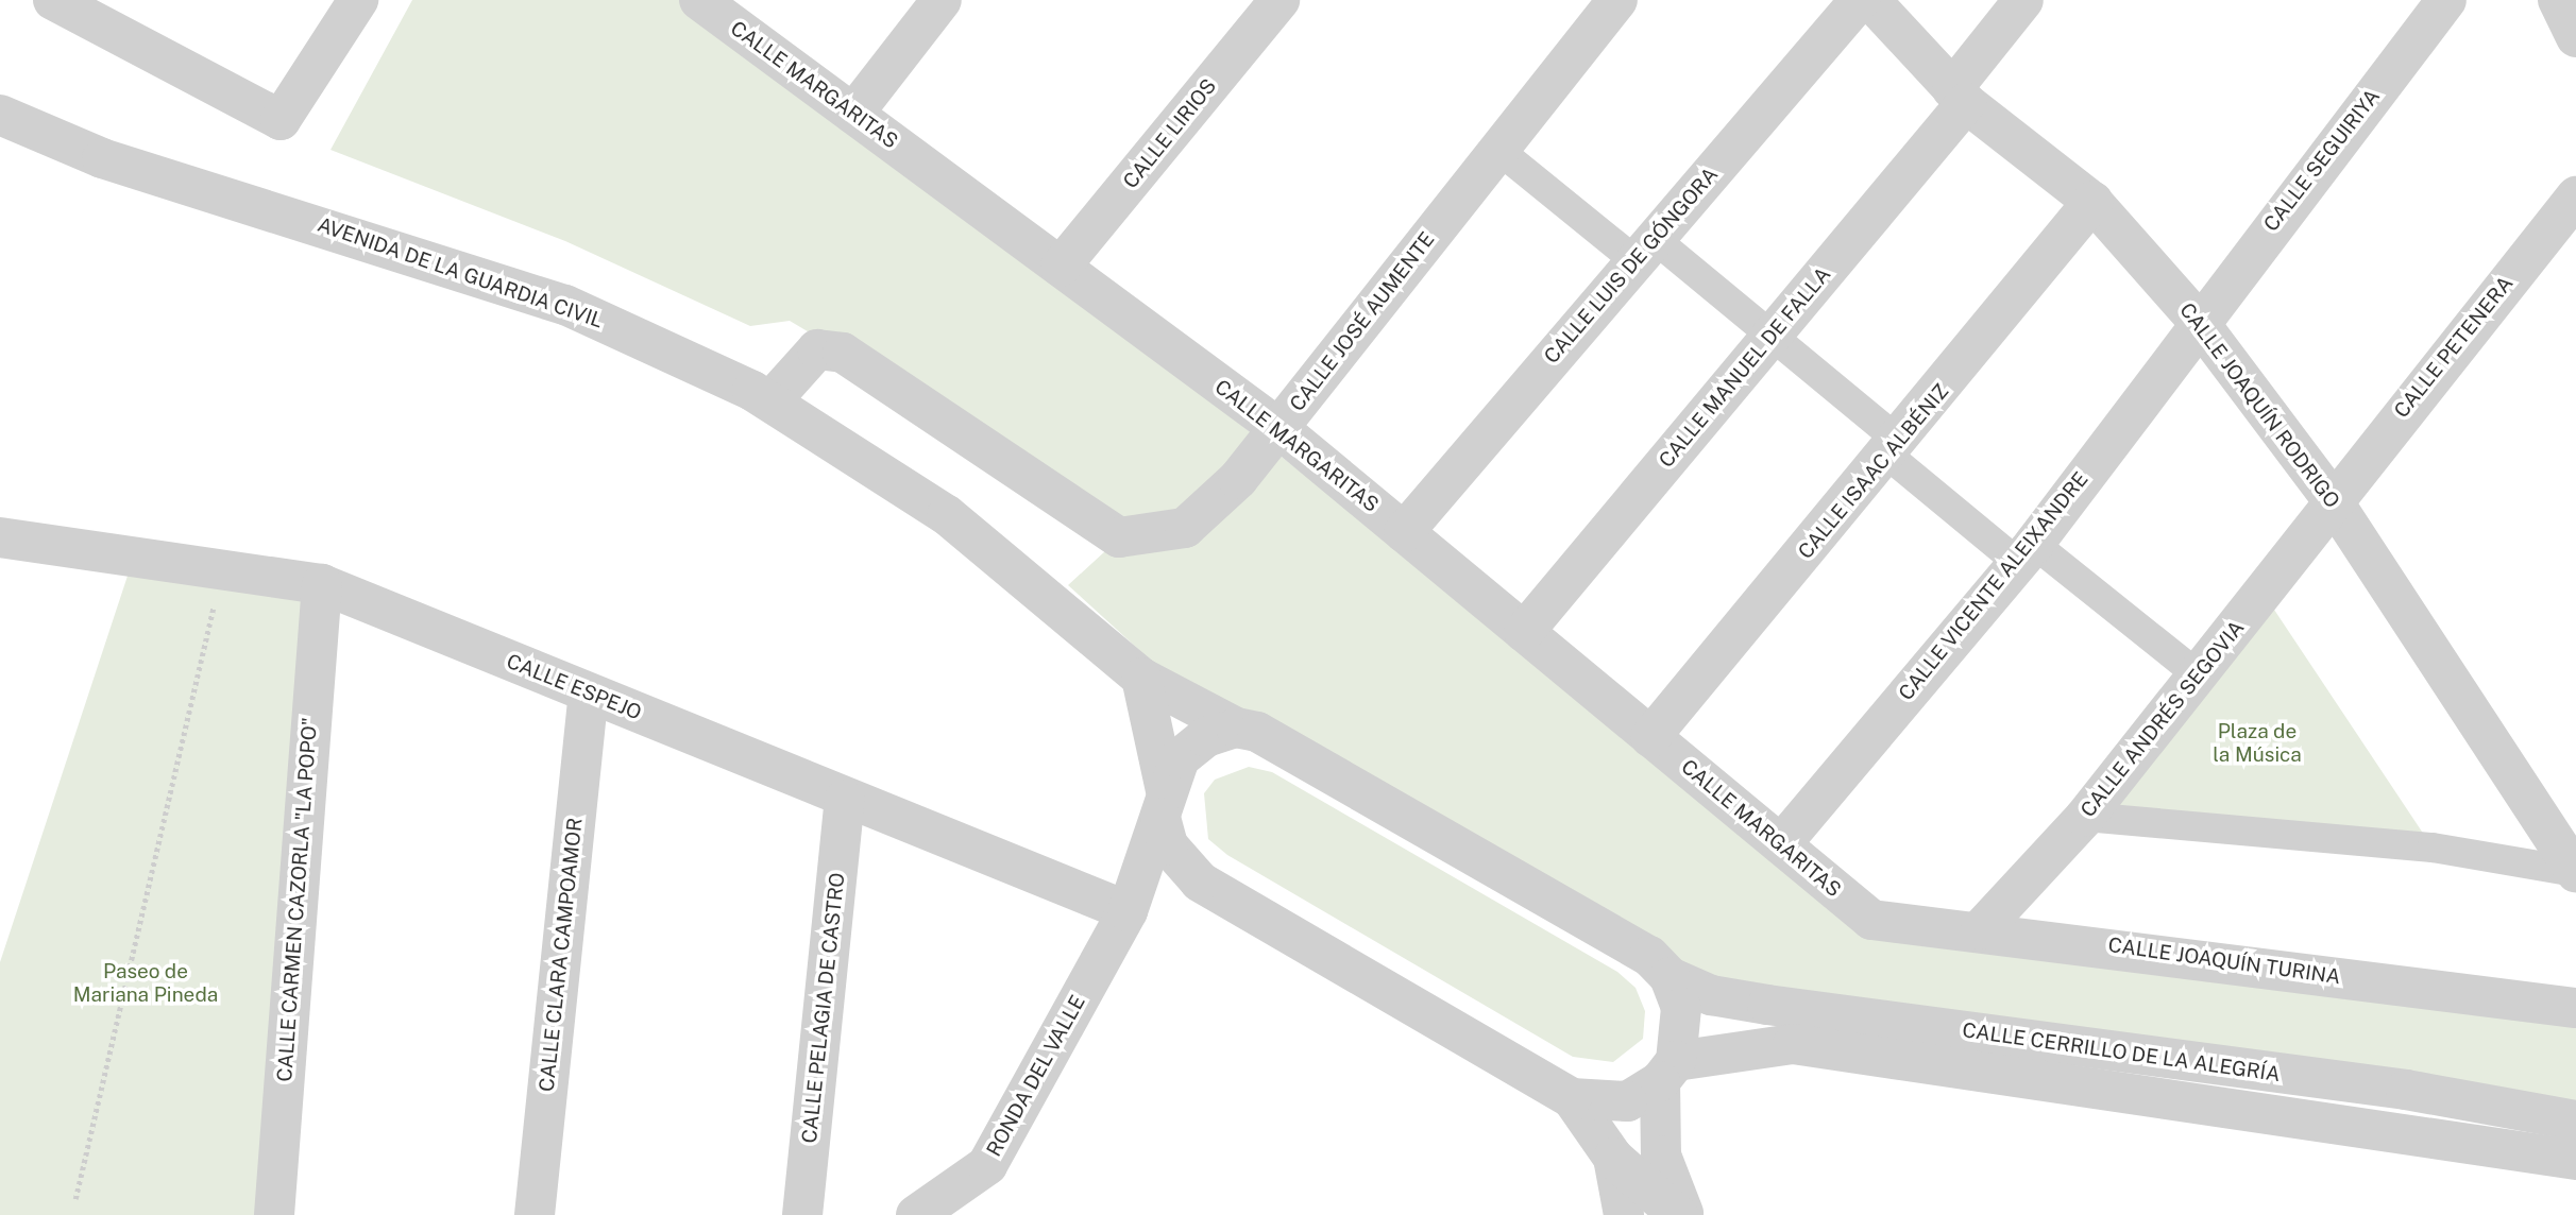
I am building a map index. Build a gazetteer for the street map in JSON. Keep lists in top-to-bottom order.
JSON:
{
  "streets": {
    "street": [
      "CALLE MARGARITAS",
      "CALLE LIRIOS",
      "CALLE SEGUIRIYA",
      "CALLE LUIS DE GÓNGORA",
      "AVENIDA DE LA GUARDIA CIVIL",
      "CALLE JOSÉ AUMENTE",
      "CALLE PETENERA",
      "CALLE MANUEL DE FALLA",
      "CALLE JOAQUÍN RODRIGO",
      "CALLE ISAAC ALBÉNIZ",
      "CALLE VICENTE ALEIXANDRE",
      "CALLE ESPEJO",
      "CALLE ANDRÉS SEGOVIA",
      "CALLE CARMEN CAZORLA \"LA POPO\"",
      "CALLE CLARA CAMPOAMOR",
      "CALLE JOAQUÍN TURINA",
      "CALLE PELAGIA DE CASTRO",
      "CALLE CERRILLO DE LA ALEGRÍA",
      "RONDA DEL VALLE"
    ]
  },
  "crossings": [
    ["CALLE MARGARITAS", "CALLE LIRIOS"],
    ["CALLE MARGARITAS", "CALLE LUIS DE GÓNGORA"],
    ["CALLE MARGARITAS", "CALLE JOSÉ AUMENTE"],
    ["CALLE MARGARITAS", "CALLE MANUEL DE FALLA"],
    ["CALLE MARGARITAS", "CALLE ISAAC ALBÉNIZ"],
    ["CALLE MARGARITAS", "CALLE VICENTE ALEIXANDRE"],
    ["CALLE MARGARITAS", "CALLE JOAQUÍN TURINA"],
    ["CALLE SEGUIRIYA", "CALLE JOAQUÍN RODRIGO"],
    ["CALLE SEGUIRIYA", "CALLE VICENTE ALEIXANDRE"],
    ["AVENIDA DE LA GUARDIA CIVIL", "CALLE JOSÉ AUMENTE"],
    ["AVENIDA DE LA GUARDIA CIVIL", "CALLE CERRILLO DE LA ALEGRÍA"],
    ["AVENIDA DE LA GUARDIA CIVIL", "RONDA DEL VALLE"],
    ["CALLE PETENERA", "CALLE JOAQUÍN RODRIGO"],
    ["CALLE PETENERA", "CALLE ANDRÉS SEGOVIA"],
    ["CALLE MANUEL DE FALLA", "CALLE JOAQUÍN RODRIGO"],
    ["CALLE JOAQUÍN RODRIGO", "CALLE ISAAC ALBÉNIZ"],
    ["CALLE JOAQUÍN RODRIGO", "CALLE VICENTE ALEIXANDRE"],
    ["CALLE JOAQUÍN RODRIGO", "CALLE ANDRÉS SEGOVIA"],
    ["CALLE ESPEJO", "CALLE CARMEN CAZORLA \"LA POPO\""],
    ["CALLE ESPEJO", "CALLE CLARA CAMPOAMOR"],
    ["CALLE ESPEJO", "CALLE PELAGIA DE CASTRO"],
    ["CALLE ESPEJO", "RONDA DEL VALLE"],
    ["CALLE ANDRÉS SEGOVIA", "CALLE JOAQUÍN TURINA"],
    ["CALLE CERRILLO DE LA ALEGRÍA", "RONDA DEL VALLE"]
  ],
  "parks": ["Plaza de la Música", "Paseo de Mariana Pineda"]
}
